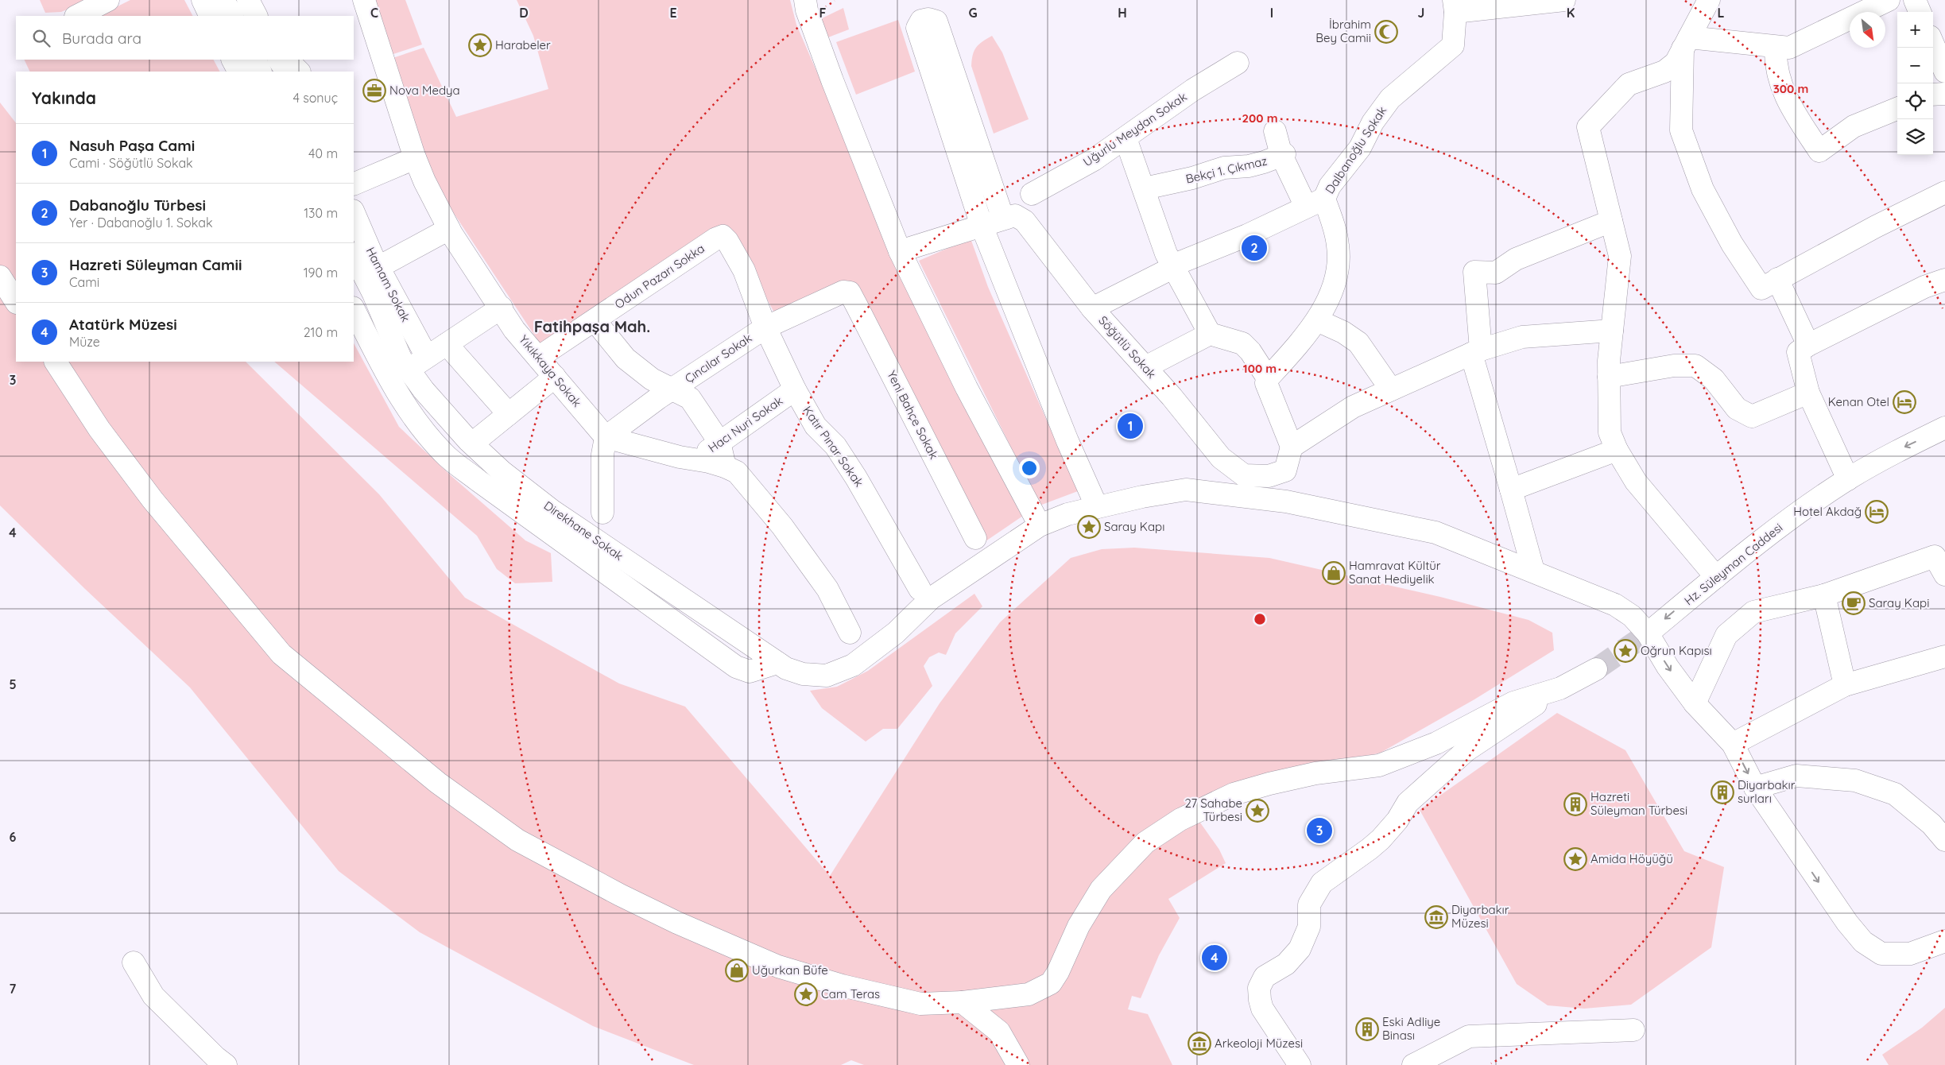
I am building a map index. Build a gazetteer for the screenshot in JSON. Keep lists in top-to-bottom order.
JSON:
{
  "streets": {
    "street": [
      "Uğurlu Meydan Sokak",
      "Dalbanoğlu Sokak",
      "Bekçi 1. Çıkmaz",
      "Odun Pazarı Sokka",
      "Hamam Sokak",
      "Söğütlü Sokak",
      "Çıncılar Sokak",
      "Yıkıkkaya Sokak",
      "Yeni Bahçe Sokak",
      "Hacı Nuri Sokak",
      "Katır Pınar Sokak",
      "Direkhane Sokak",
      "Hz. Süleyman Caddesi"
    ]
  },
  "crossings": [
    ["Odun Pazarı Sokka", "Yıkıkkaya Sokak"],
    ["Odun Pazarı Sokka", "Katır Pınar Sokak"],
    ["Çıncılar Sokak", "Yıkıkkaya Sokak"],
    ["Çıncılar Sokak", "Yeni Bahçe Sokak"],
    ["Çıncılar Sokak", "Katır Pınar Sokak"],
    ["Hacı Nuri Sokak", "Katır Pınar Sokak"],
    ["Direkhane Sokak", "Hz. Süleyman Caddesi"]
  ],
  "districts": ["Fatihpaşa Mah."],
  "places": {
    "mosque": ["İbrahim Bey Camii"],
    "place": [
      "Harabeler",
      "Saray Kapı",
      "Oğrun Kapısı",
      "27 Sahabe Türbesi",
      "Amida Höyüğü",
      "Cam Teras"
    ],
    "office": ["Nova Medya"],
    "hotel": ["Kenan Otel", "Hotel Akdağ"],
    "shop": ["Hamravat Kültür Sanat Hediyelik", "Uğurkan Büfe"],
    "cafe": ["Saray Kapi"],
    "building": ["Diyarbakır surları", "Hazreti Süleyman Türbesi", "Eski Adliye Binası"],
    "museum": ["Diyarbakır Müzesi", "Arkeoloji Müzesi"]
  },
  "north": "bottom right",
  "page": {
    "map_buttons": ["+", "−"],
    "search": "Burada ara",
    "heading": ["Yakında", "4 sonuç"],
    "list": [
      {
        "mark": "1",
        "name": "Nasuh Paşa Cami",
        "note": "Cami · Söğütlü Sokak",
        "value": "40 m"
      },
      {
        "mark": "2",
        "name": "Dabanoğlu Türbesi",
        "note": "Yer · Dabanoğlu 1. Sokak",
        "value": "130 m"
      },
      {
        "mark": "3",
        "name": "Hazreti Süleyman Camii",
        "note": "Cami",
        "value": "190 m"
      },
      {
        "mark": "4",
        "name": "Atatürk Müzesi",
        "note": "Müze",
        "value": "210 m"
      }
    ],
    "pins": [
      "2",
      "1",
      "3",
      "4"
    ]
  },
  "grid": {
    "columns": [
      "C",
      "D",
      "E",
      "F",
      "G",
      "H",
      "I",
      "J",
      "K",
      "L"
    ],
    "rows": [
      "3",
      "4",
      "5",
      "6",
      "7"
    ]
  },
  "rings": ["300 m", "200 m", "100 m"]
}
